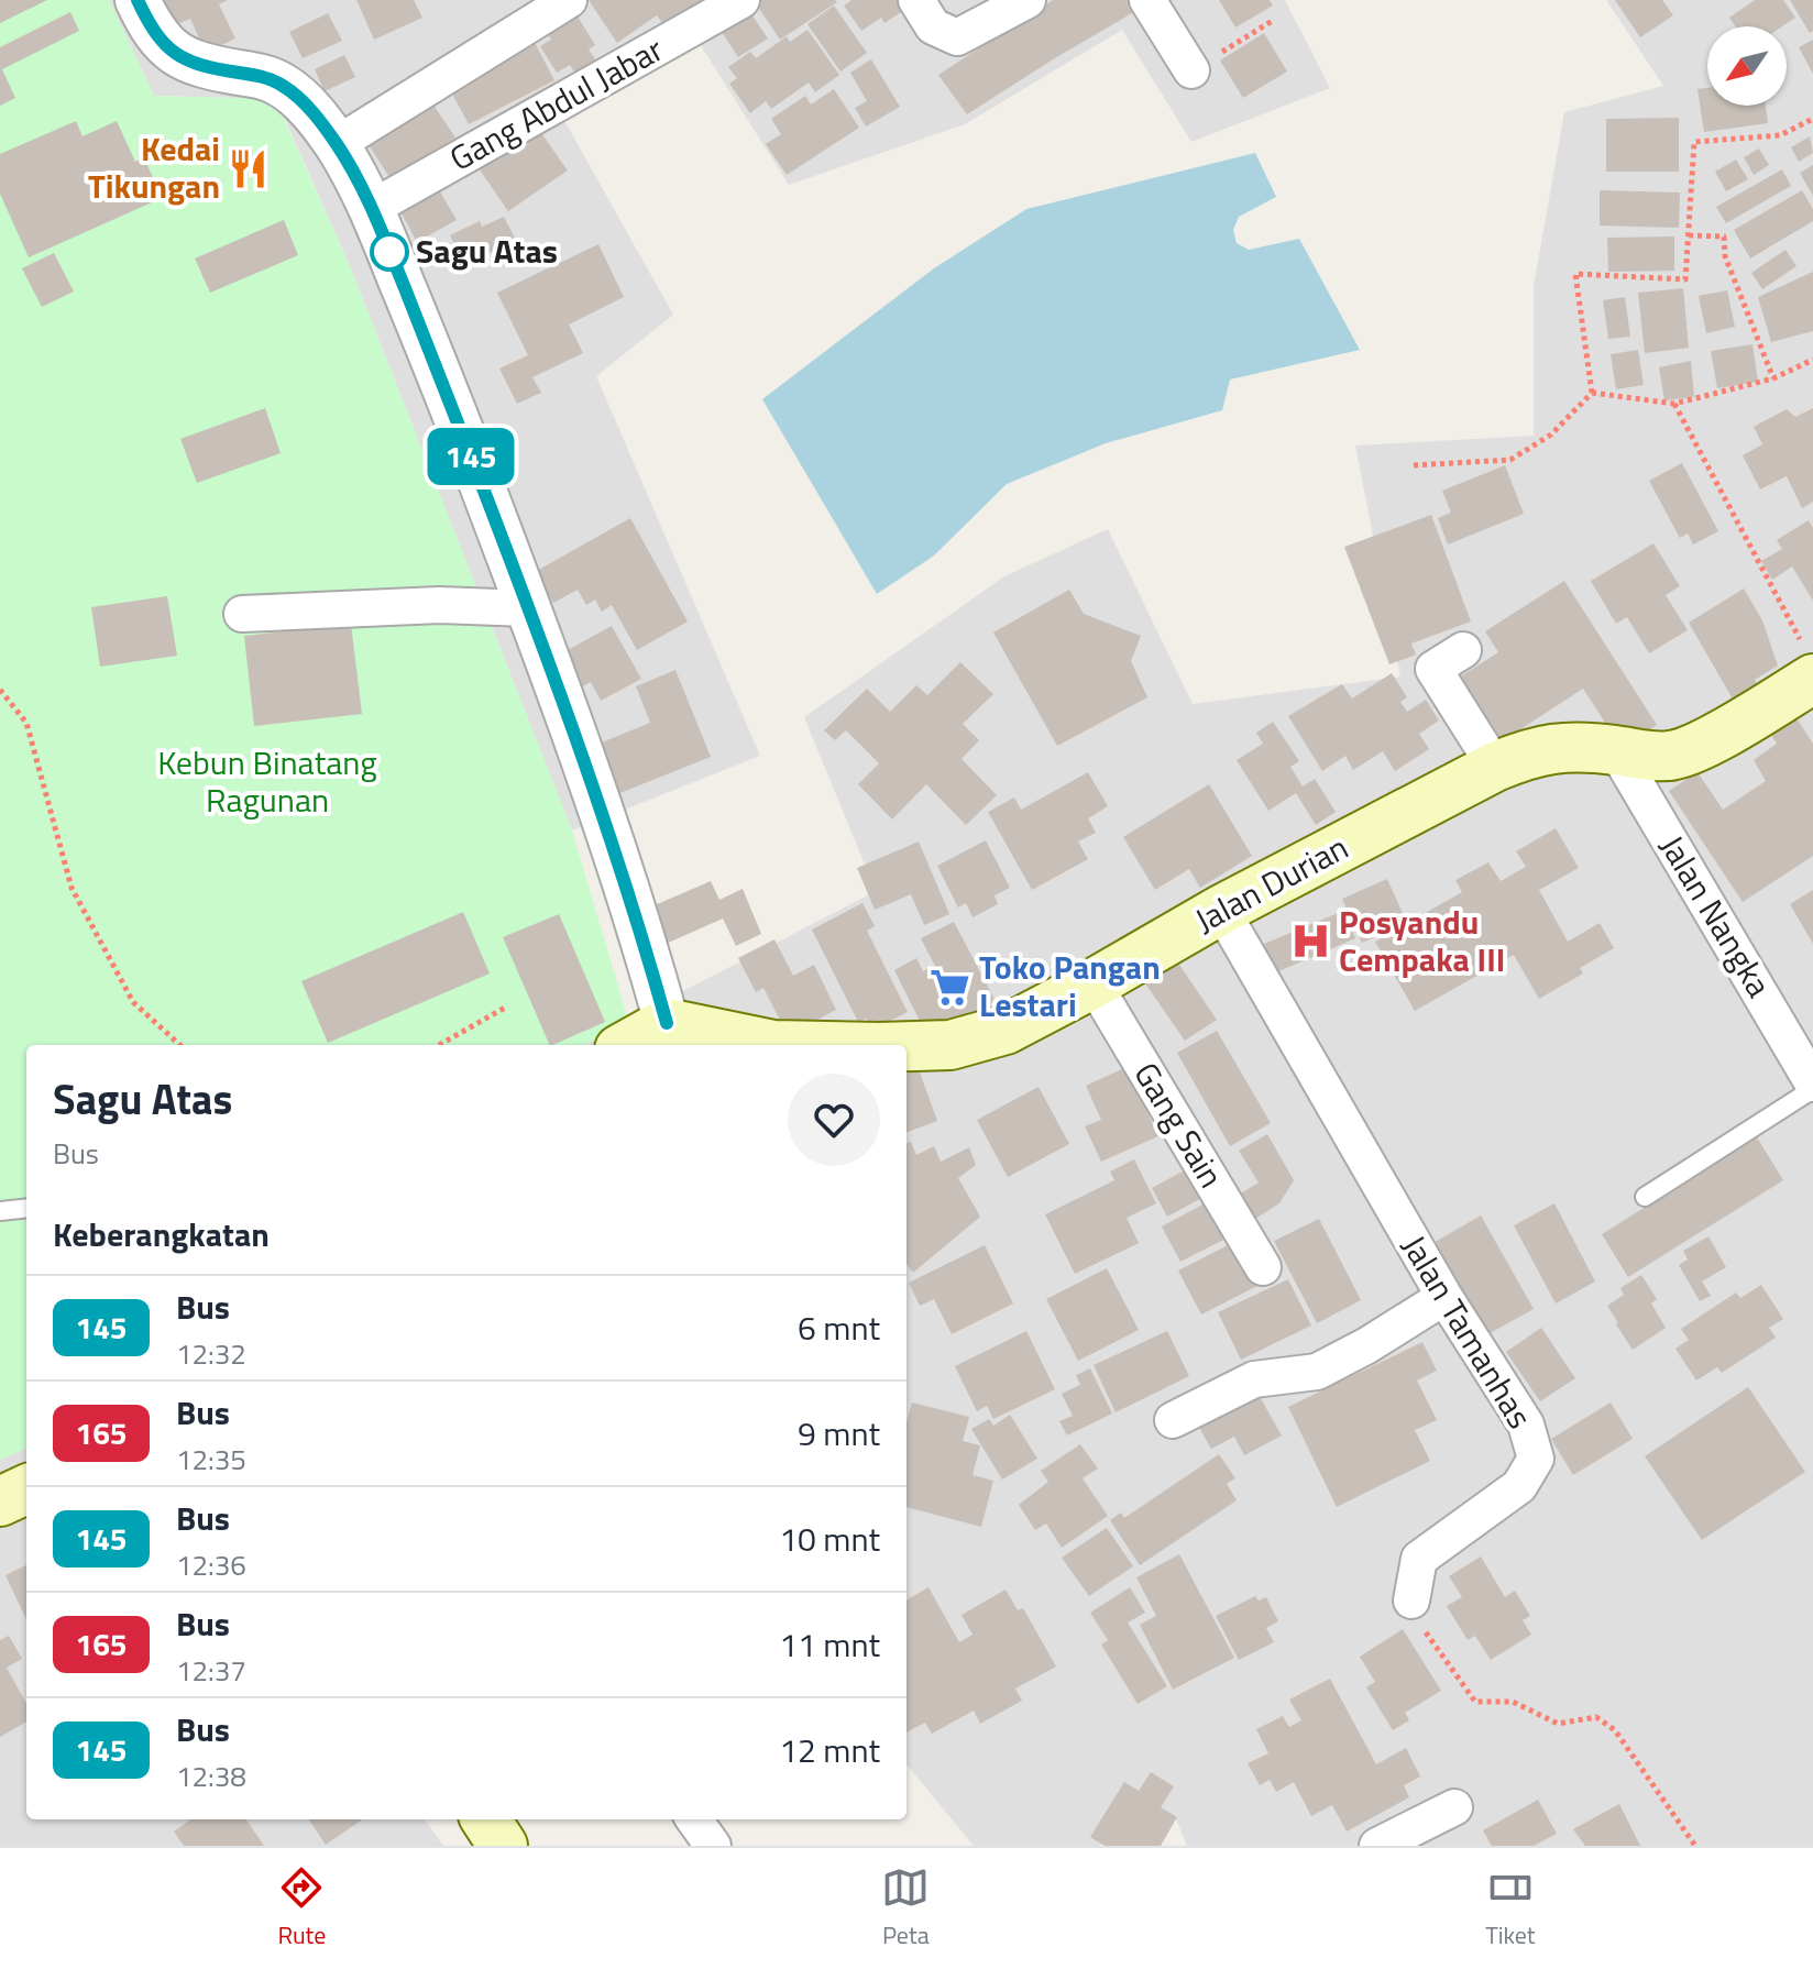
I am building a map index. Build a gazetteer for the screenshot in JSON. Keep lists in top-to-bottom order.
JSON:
{
  "streets": {
    "main road": ["Jalan Durian"],
    "street": [
      "Gang Abdul Jabar",
      "Jalan Nangka",
      "Gang Sain",
      "Jalan Tamanhas"
    ]
  },
  "crossings": [
    ["Jalan Durian", "Jalan Nangka"],
    ["Jalan Durian", "Gang Sain"],
    ["Jalan Durian", "Jalan Tamanhas"]
  ],
  "parks": ["Kebun Binatang Ragunan"],
  "places": {
    "restaurant": ["Kedai Tikungan"],
    "other": ["Sagu Atas"],
    "hospital": ["Posyandu Cempaka III"],
    "supermarket": ["Toko Pangan Lestari"]
  },
  "lines": ["bus line 145"],
  "north": "bottom left",
  "page": {
    "on_map": "145",
    "heading": [
      ["Sagu Atas", "Bus"],
      "Keberangkatan"
    ],
    "list": [
      {
        "mark": "145",
        "name": "Bus",
        "note": "12:32",
        "value": "6 mnt"
      },
      {
        "mark": "165",
        "name": "Bus",
        "note": "12:35",
        "value": "9 mnt"
      },
      {
        "mark": "145",
        "name": "Bus",
        "note": "12:36",
        "value": "10 mnt"
      },
      {
        "mark": "165",
        "name": "Bus",
        "note": "12:37",
        "value": "11 mnt"
      },
      {
        "mark": "145",
        "name": "Bus",
        "note": "12:38",
        "value": "12 mnt"
      }
    ],
    "tabs": ["Rute", "Peta", "Tiket"]
  }
}
